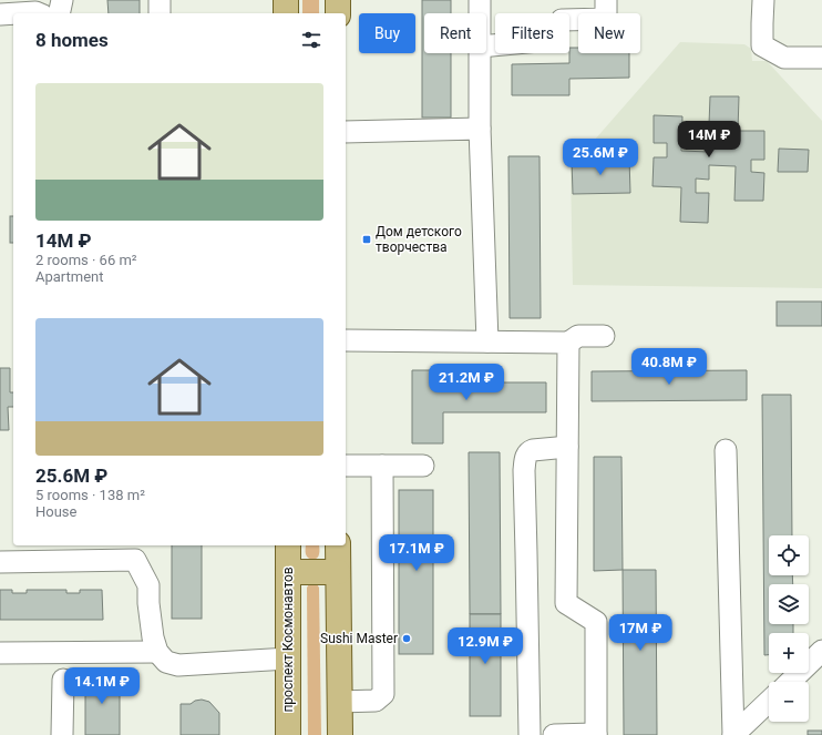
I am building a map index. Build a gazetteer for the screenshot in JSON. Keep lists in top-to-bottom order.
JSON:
{
  "streets": {
    "main road": ["проспект Космонавтов"]
  },
  "places": {
    "transit": ["Дом детского творчества"],
    "other": ["Sushi Master"]
  },
  "page": {
    "chip": [
      "Buy",
      "Rent",
      "Filters",
      "New"
    ],
    "heading": "8 homes",
    "list": [
      {
        "name": "14M ₽",
        "note": "2 rooms · 66 m² · Apartment"
      },
      {
        "name": "25.6M ₽",
        "note": "5 rooms · 138 m² · House"
      }
    ],
    "price": [
      "14M ₽",
      "25.6M ₽",
      "40.8M ₽",
      "21.2M ₽",
      "17.1M ₽",
      "17M ₽",
      "12.9M ₽",
      "14.1M ₽"
    ],
    "map_buttons": ["+", "−"]
  }
}
